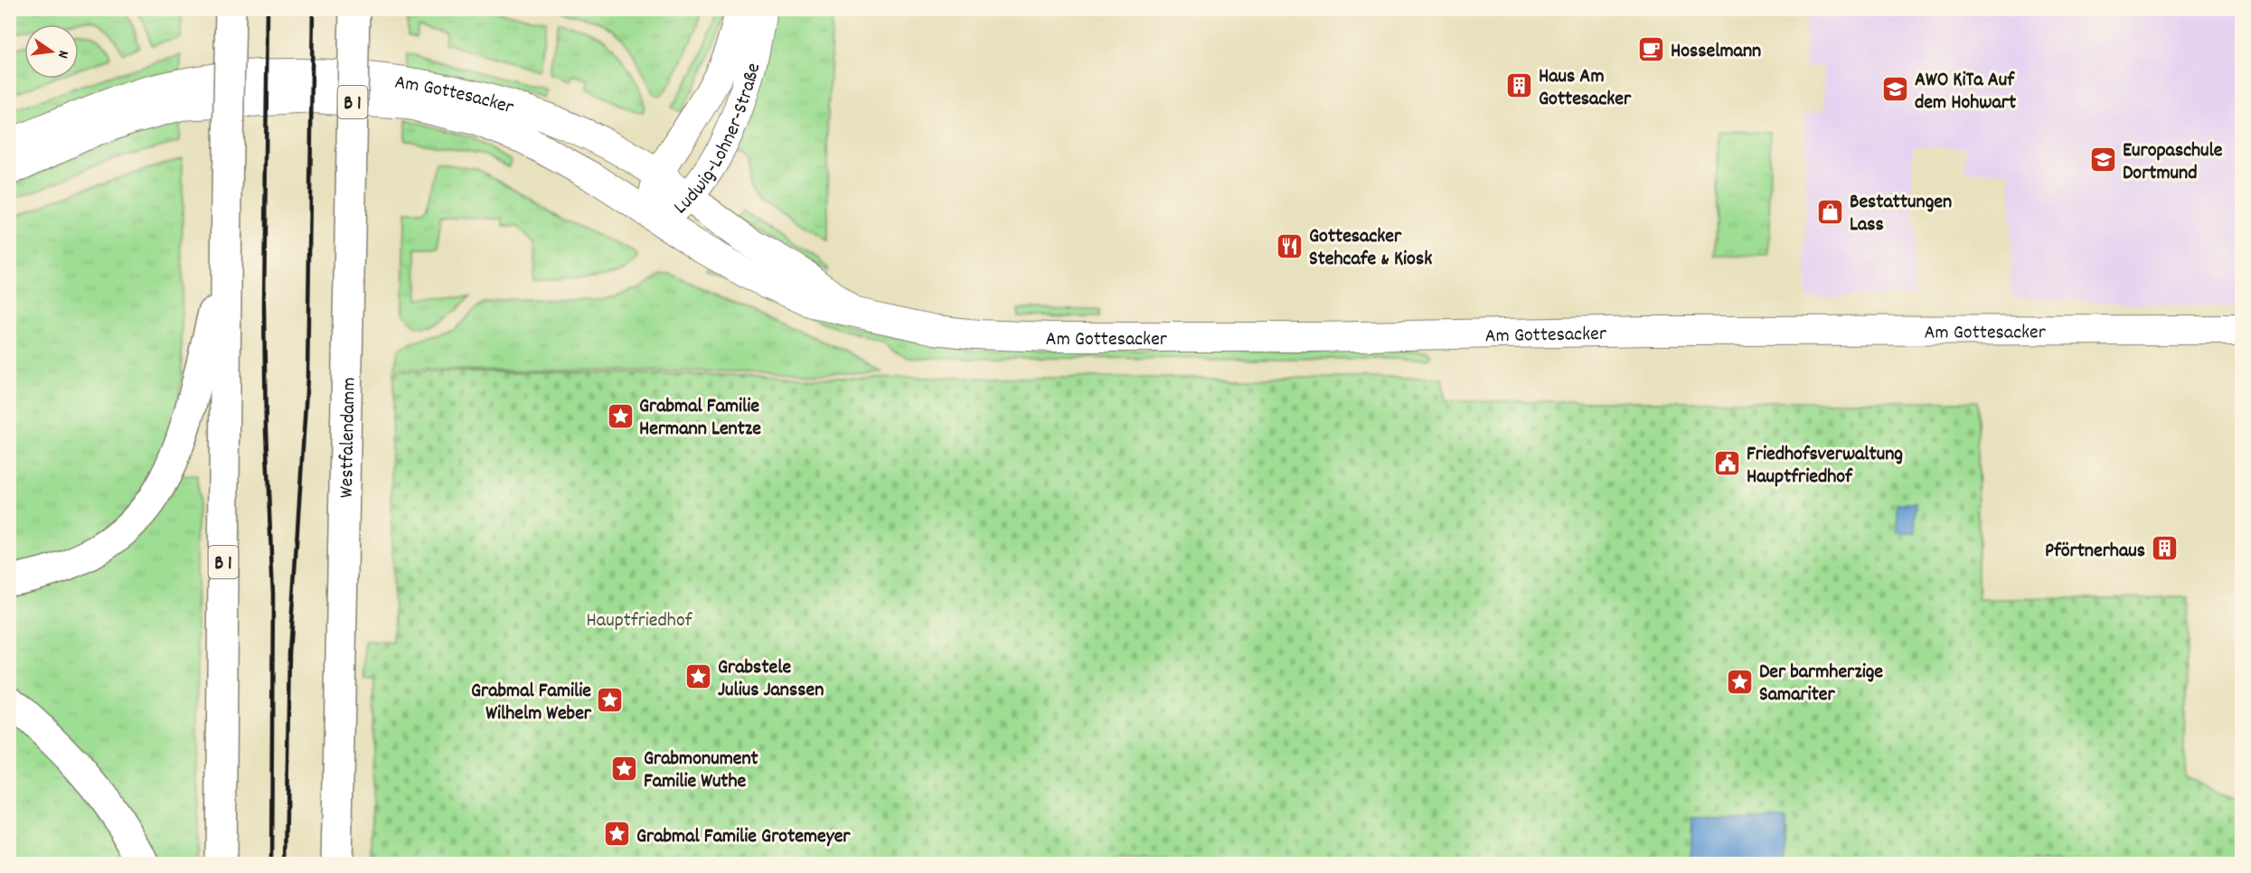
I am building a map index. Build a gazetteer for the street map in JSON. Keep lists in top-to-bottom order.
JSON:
{
  "streets": {
    "highway": ["B 1", "Westfalendamm"],
    "street": ["Am Gottesacker", "Ludwig-Lohner-Straße"]
  },
  "crossings": [
    ["Am Gottesacker", "Ludwig-Lohner-Straße"]
  ],
  "parks": ["Hauptfriedhof"],
  "places": {
    "cafe": ["Hosselmann"],
    "building": ["Haus Am Gottesacker", "Pförtnerhaus"],
    "school or university": ["AWO KiTa Auf dem Hohwart", "Europaschule Dortmund"],
    "shop": ["Bestattungen Lass"],
    "restaurant": ["Gottesacker Stehcafe & Kiosk"],
    "place": [
      "Grabmal Familie Hermann Lentze",
      "Grabstele Julius Janssen",
      "Der barmherzige Samariter",
      "Grabmal Familie Wilhelm Weber",
      "Grabmonument Familie Wuthe",
      "Grabmal Familie Grotemeyer"
    ],
    "public building": ["Friedhofsverwaltung Hauptfriedhof"]
  },
  "north": "right"
}
